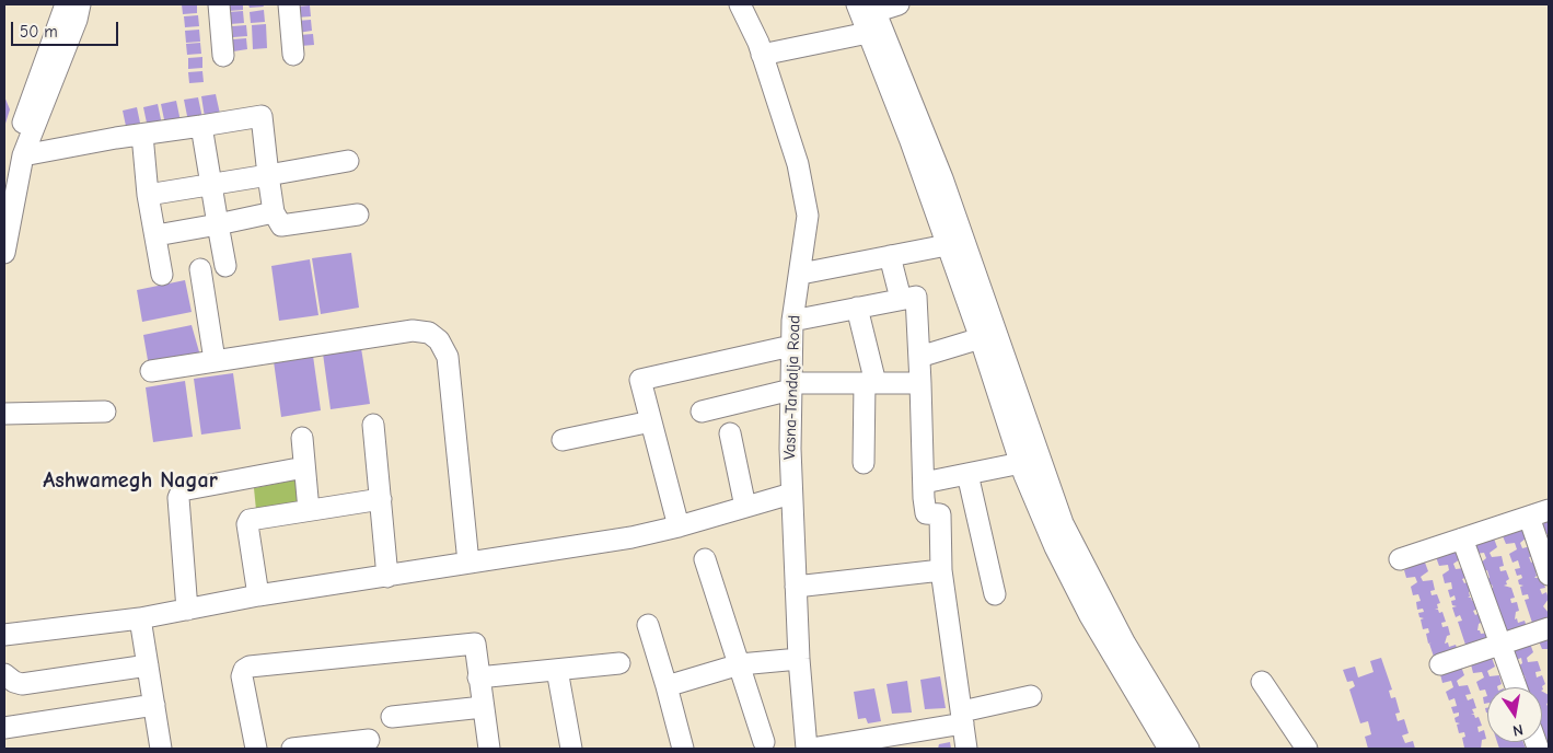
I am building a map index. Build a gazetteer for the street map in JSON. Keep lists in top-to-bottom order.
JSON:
{
  "streets": {
    "street": ["Vasna-Tandalja Road"]
  },
  "districts": ["Ashwamegh Nagar"],
  "scale_bar": "50 m",
  "north": "bottom"
}
